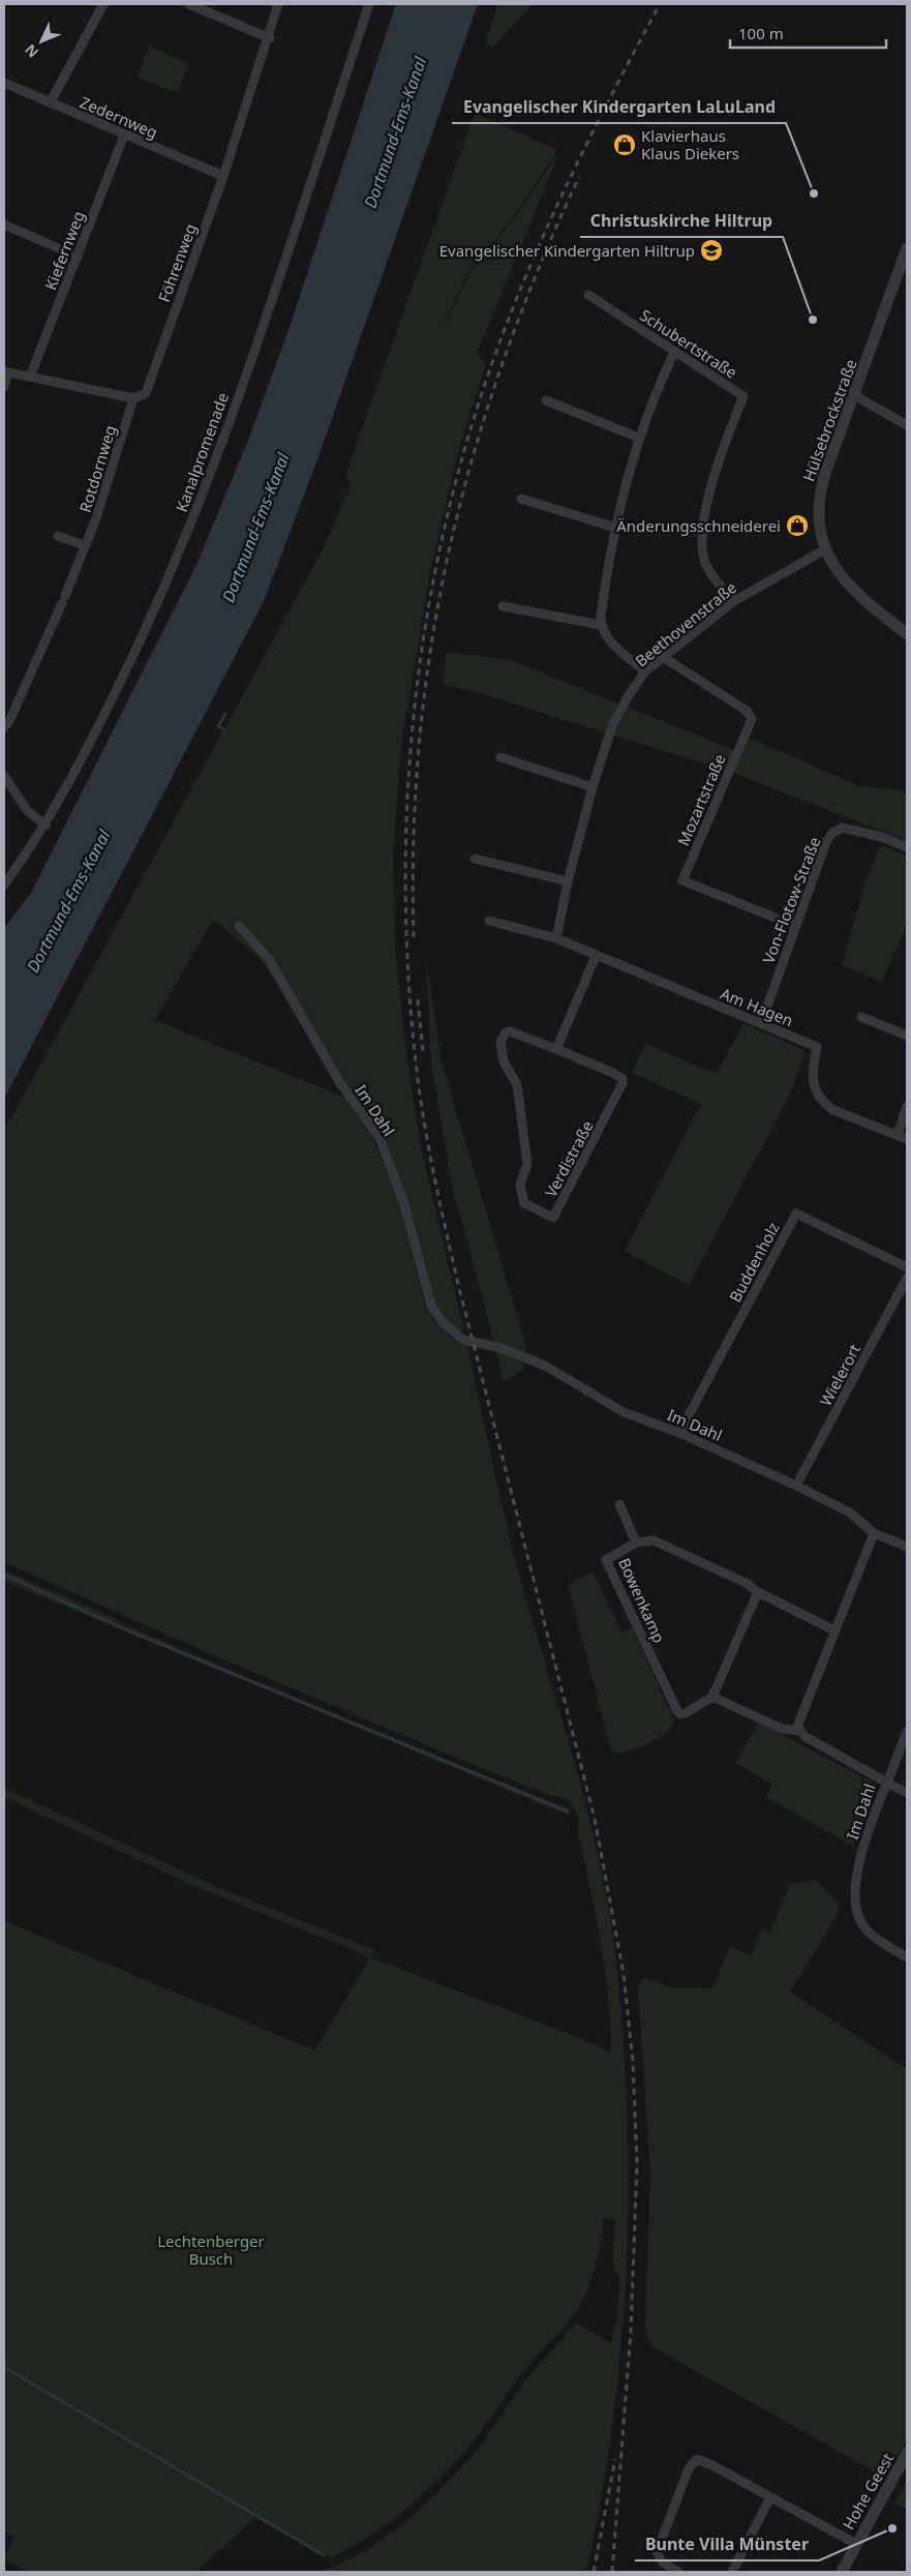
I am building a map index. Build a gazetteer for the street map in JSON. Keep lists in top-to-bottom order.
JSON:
{
  "streets": {
    "street": [
      "Zedernweg",
      "Kiefernweg",
      "Föhrenweg",
      "Schubertstraße",
      "Hülsebrockstraße",
      "Kanalpromenade",
      "Rotdornweg",
      "Beethovenstraße",
      "Mozartstraße",
      "Von-Flotow-Straße",
      "Am Hagen",
      "Im Dahl",
      "Verdistraße",
      "Buddenholz",
      "Wielerort",
      "Bowenkamp",
      "Hohe Geest"
    ]
  },
  "crossings": [
    ["Zedernweg", "Kiefernweg"],
    ["Zedernweg", "Föhrenweg"],
    ["Föhrenweg", "Rotdornweg"],
    ["Schubertstraße", "Beethovenstraße"],
    ["Hülsebrockstraße", "Beethovenstraße"],
    ["Beethovenstraße", "Mozartstraße"],
    ["Beethovenstraße", "Am Hagen"],
    ["Mozartstraße", "Von-Flotow-Straße"],
    ["Von-Flotow-Straße", "Am Hagen"],
    ["Im Dahl", "Buddenholz"],
    ["Im Dahl", "Wielerort"]
  ],
  "water": ["Dortmund-Ems-Kanal"],
  "parks": ["Lechtenberger Busch"],
  "places": {
    "shop": ["Klavierhaus Klaus Diekers", "Änderungsschneiderei"],
    "other": ["Evangelischer Kindergarten LaLuLand", "Christuskirche Hiltrup", "Bunte Villa Münster"],
    "school or university": ["Evangelischer Kindergarten Hiltrup"]
  },
  "scale_bar": "100 m",
  "north": "bottom left"
}
